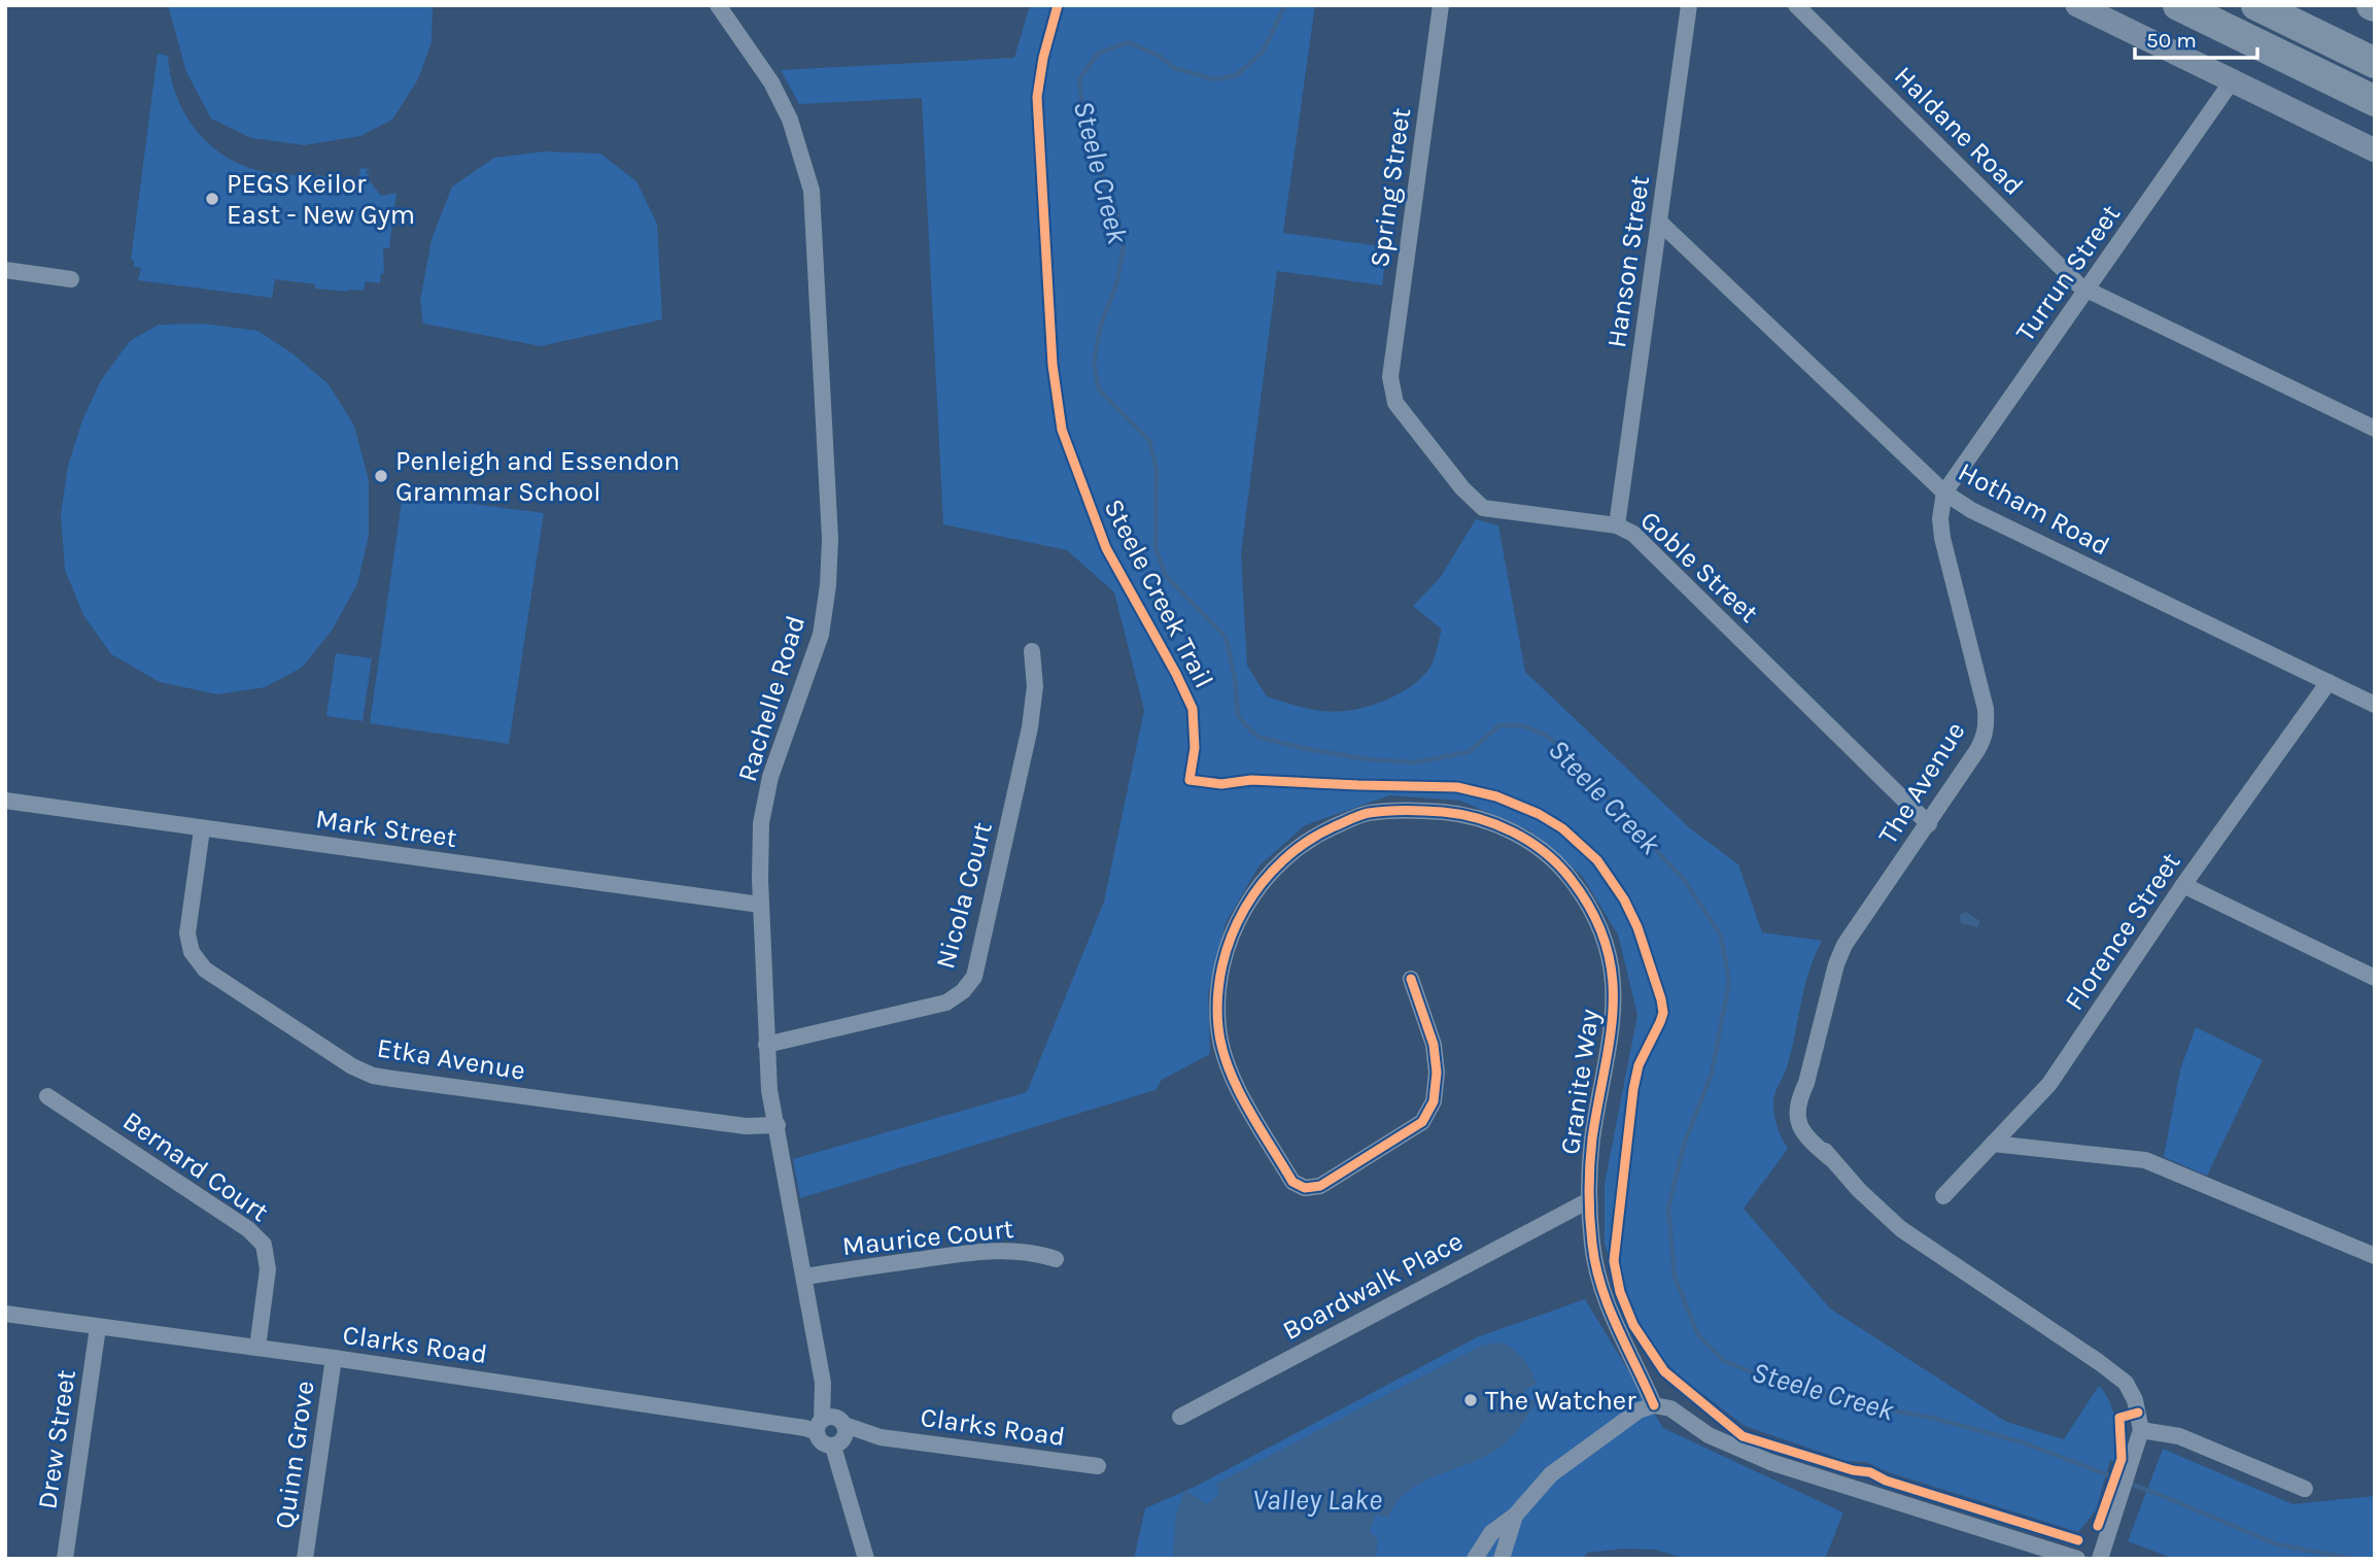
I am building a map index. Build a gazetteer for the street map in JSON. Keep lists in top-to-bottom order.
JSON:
{
  "streets": {
    "street": [
      "Haldane Road",
      "Spring Street",
      "Hanson Street",
      "Turrun Street",
      "Hotham Road",
      "Goble Street",
      "Rachelle Road",
      "The Avenue",
      "Mark Street",
      "Nicola Court",
      "Florence Street",
      "Etka Avenue",
      "Granite Way",
      "Bernard Court",
      "Maurice Court",
      "Boardwalk Place",
      "Clarks Road",
      "Drew Street",
      "Quinn Grove"
    ],
    "cycle path": ["Steele Creek Trail"]
  },
  "crossings": [
    ["Haldane Road", "Turrun Street"],
    ["Spring Street", "Goble Street"],
    ["Hanson Street", "Hotham Road"],
    ["Hanson Street", "Goble Street"],
    ["Turrun Street", "Hotham Road"],
    ["Turrun Street", "The Avenue"],
    ["Hotham Road", "The Avenue"],
    ["Hotham Road", "Florence Street"],
    ["Goble Street", "The Avenue"],
    ["Rachelle Road", "Mark Street"],
    ["Rachelle Road", "Nicola Court"],
    ["Rachelle Road", "Etka Avenue"],
    ["Rachelle Road", "Maurice Court"],
    ["Rachelle Road", "Clarks Road"],
    ["Mark Street", "Etka Avenue"],
    ["Granite Way", "Boardwalk Place"],
    ["Bernard Court", "Clarks Road"],
    ["Clarks Road", "Drew Street"],
    ["Clarks Road", "Quinn Grove"]
  ],
  "water": ["Steele Creek", "Valley Lake"],
  "places": ["PEGS Keilor East - New Gym", "Penleigh and Essendon Grammar School", "The Watcher"],
  "scale_bar": "50 m"
}
